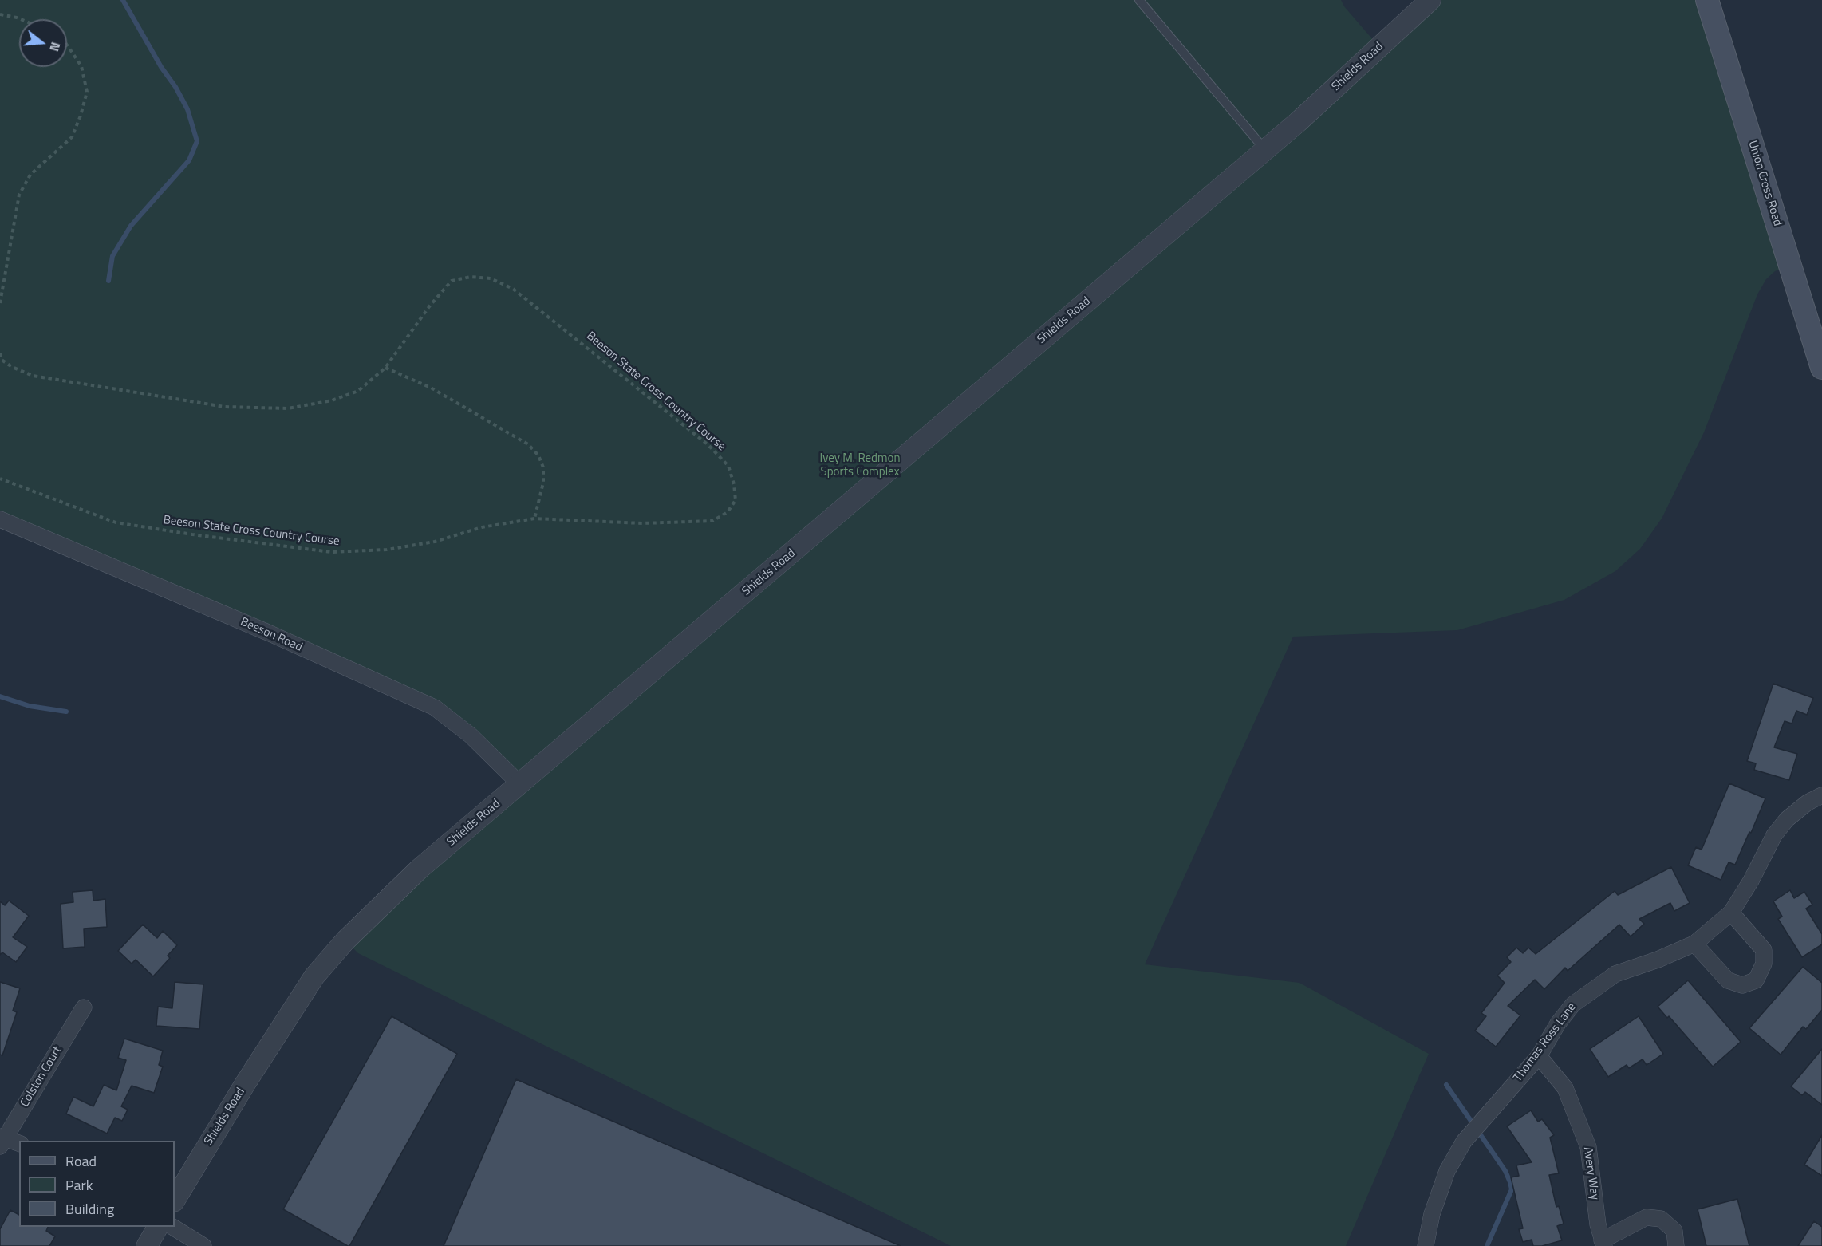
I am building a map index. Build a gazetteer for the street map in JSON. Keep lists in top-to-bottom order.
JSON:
{
  "streets": {
    "main road": ["Union Cross Road"],
    "street": [
      "Shields Road",
      "Beeson Road",
      "Thomas Ross Lane",
      "Colston Court",
      "Avery Way"
    ],
    "path": ["Beeson State Cross Country Course"]
  },
  "crossings": [
    ["Shields Road", "Beeson Road"],
    ["Thomas Ross Lane", "Avery Way"]
  ],
  "parks": ["Ivey M. Redmon Sports Complex"],
  "legend": ["Road", "Park", "Building"],
  "north": "right"
}
